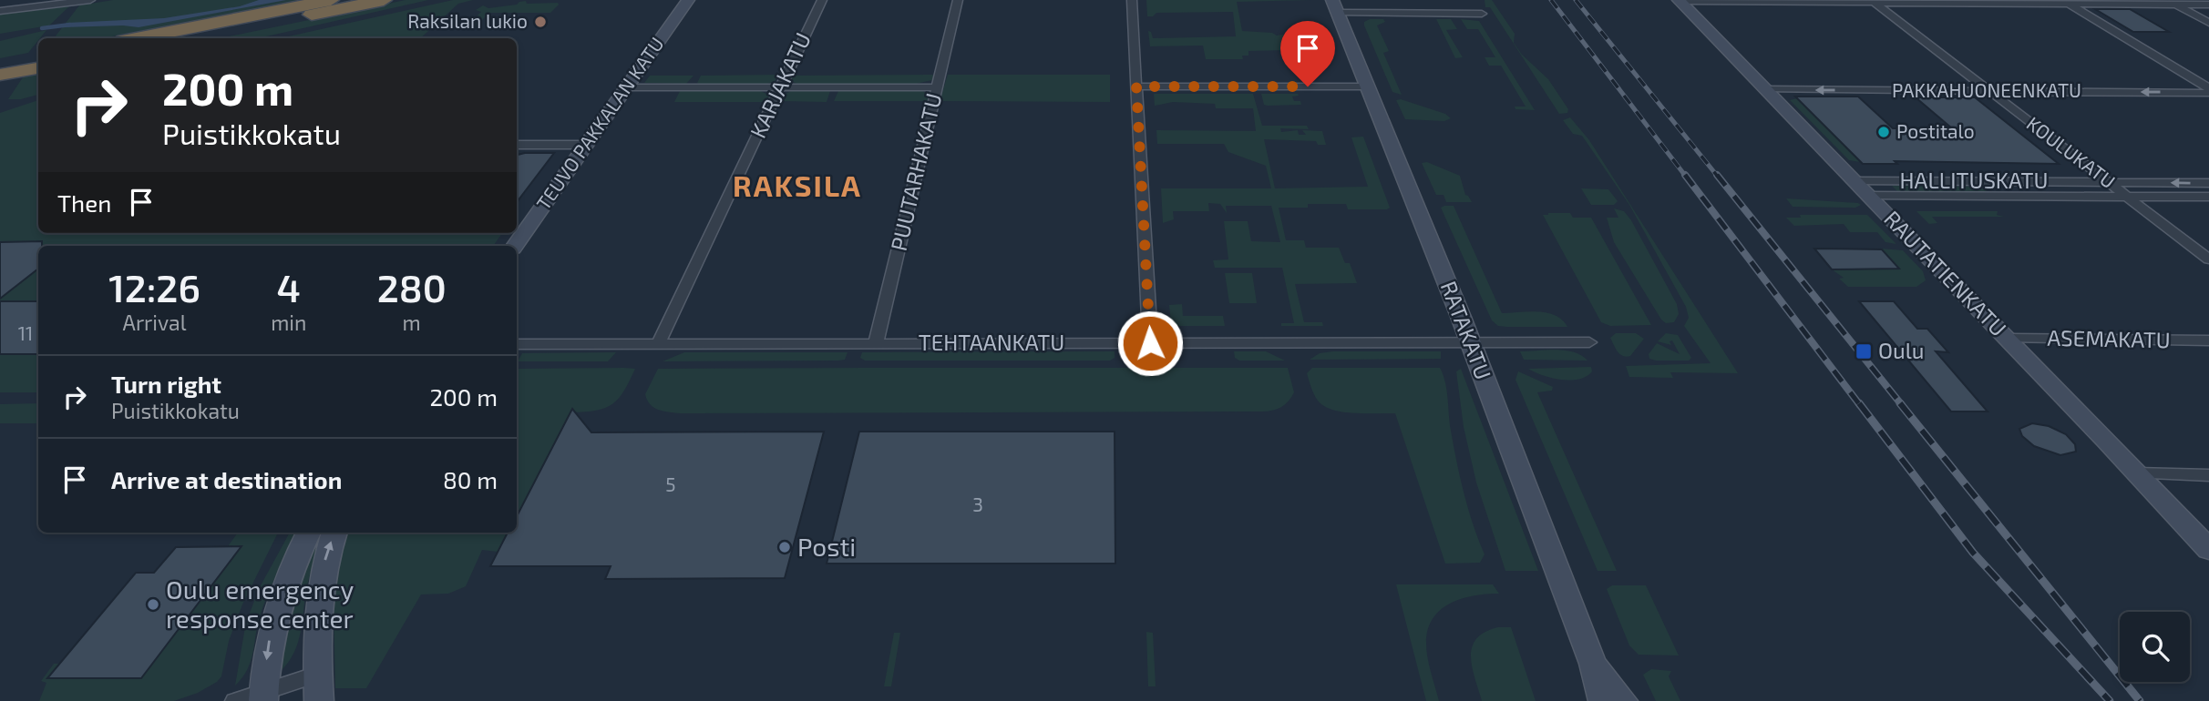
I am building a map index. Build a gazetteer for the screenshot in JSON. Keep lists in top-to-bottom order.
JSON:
{
  "streets": {
    "street": [
      "KARJAKATU",
      "PAKKAHUONEENKATU",
      "TEUVO PAKKALAN KATU",
      "KOULUKATU",
      "PUUTARHAKATU",
      "HALLITUSKATU",
      "RAUTATIENKATU",
      "RATAKATU",
      "ASEMAKATU",
      "TEHTAANKATU"
    ]
  },
  "crossings": [
    ["KARJAKATU", "TEHTAANKATU"],
    ["PAKKAHUONEENKATU", "KOULUKATU"],
    ["PAKKAHUONEENKATU", "RAUTATIENKATU"],
    ["KOULUKATU", "HALLITUSKATU"],
    ["PUUTARHAKATU", "TEHTAANKATU"],
    ["HALLITUSKATU", "RAUTATIENKATU"],
    ["RAUTATIENKATU", "ASEMAKATU"],
    ["RATAKATU", "TEHTAANKATU"]
  ],
  "districts": ["RAKSILA"],
  "places": {
    "other": [
      "Raksilan lukio",
      "Postitalo",
      "Posti",
      "Oulu emergency response center"
    ],
    "transit": ["Oulu"]
  },
  "house_numbers": ["11", "5", "3"],
  "page": {
    "turn": ["200 m", "Puistikkokatu"],
    "then": "Then",
    "eta": [
      "12:26",
      "Arrival",
      "4",
      "min",
      "280",
      "m"
    ],
    "list": [
      {
        "name": "Turn right",
        "note": "Puistikkokatu",
        "value": "200 m"
      },
      {
        "name": "Arrive at destination",
        "value": "80 m"
      }
    ]
  }
}
